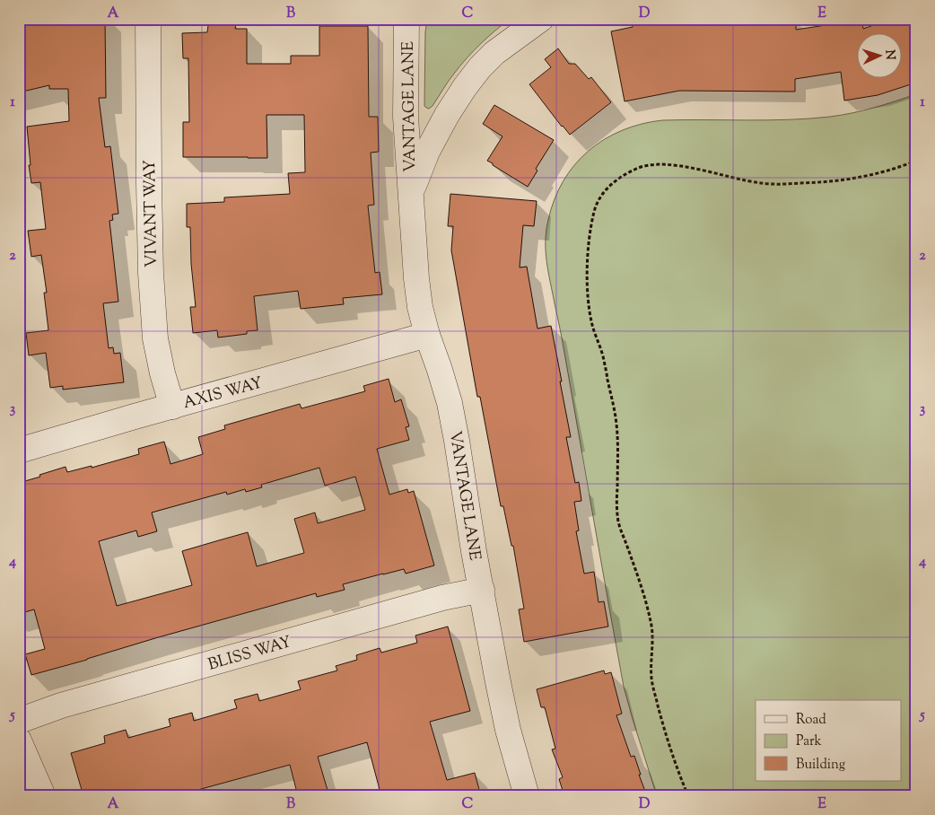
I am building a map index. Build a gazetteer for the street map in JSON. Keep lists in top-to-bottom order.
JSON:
{
  "streets": {
    "street": [
      "VANTAGE LANE",
      "VIVANT WAY",
      "AXIS WAY",
      "BLISS WAY"
    ]
  },
  "crossings": [
    ["VANTAGE LANE", "AXIS WAY"],
    ["VANTAGE LANE", "BLISS WAY"],
    ["VIVANT WAY", "AXIS WAY"]
  ],
  "legend": ["Road", "Park", "Building"],
  "north": "right",
  "grid": {
    "columns": [
      "A",
      "B",
      "C",
      "D",
      "E"
    ],
    "rows": [
      "1",
      "2",
      "3",
      "4",
      "5"
    ]
  }
}
